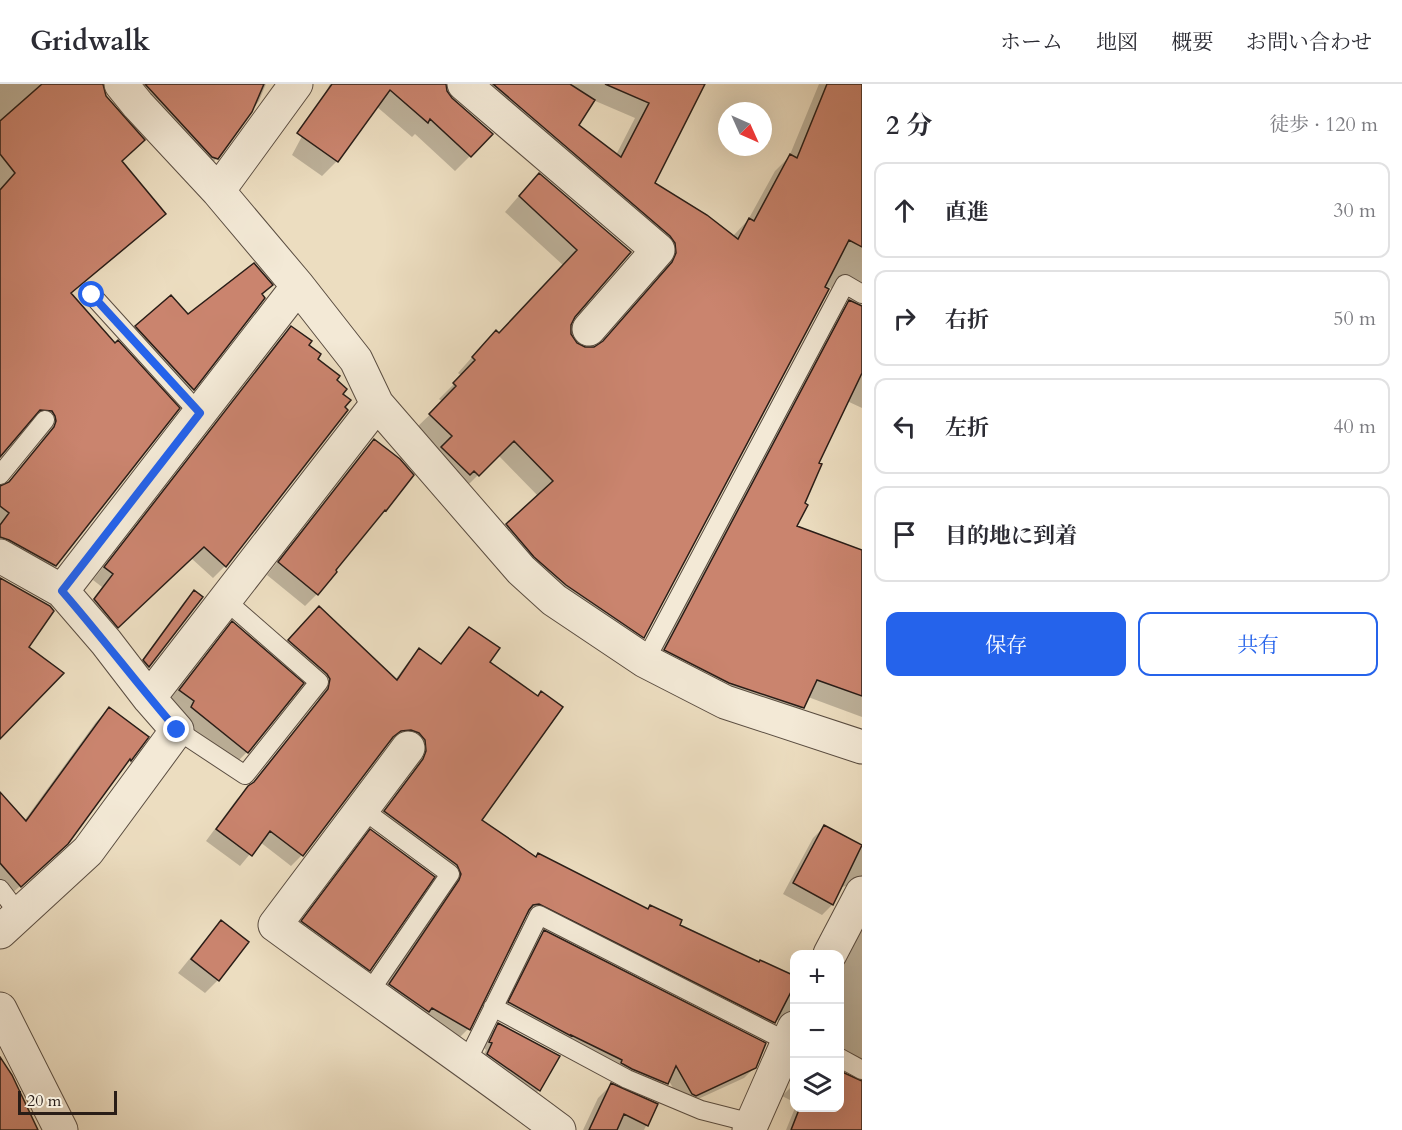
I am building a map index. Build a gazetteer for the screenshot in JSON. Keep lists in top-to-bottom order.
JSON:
{
  "scale_bar": "20 m",
  "north": "bottom right",
  "page": {
    "header": "Gridwalk",
    "nav": [
      "ホーム",
      "地図",
      "概要",
      "お問い合わせ"
    ],
    "heading": ["2 分", "徒歩 · 120 m"],
    "list": [
      ["直進", "30 m"],
      ["右折", "50 m"],
      ["左折", "40 m"],
      "目的地に到着"
    ],
    "buttons": ["保存", "共有"],
    "map_buttons": ["+", "−"],
    "scale": "20 m"
  }
}
